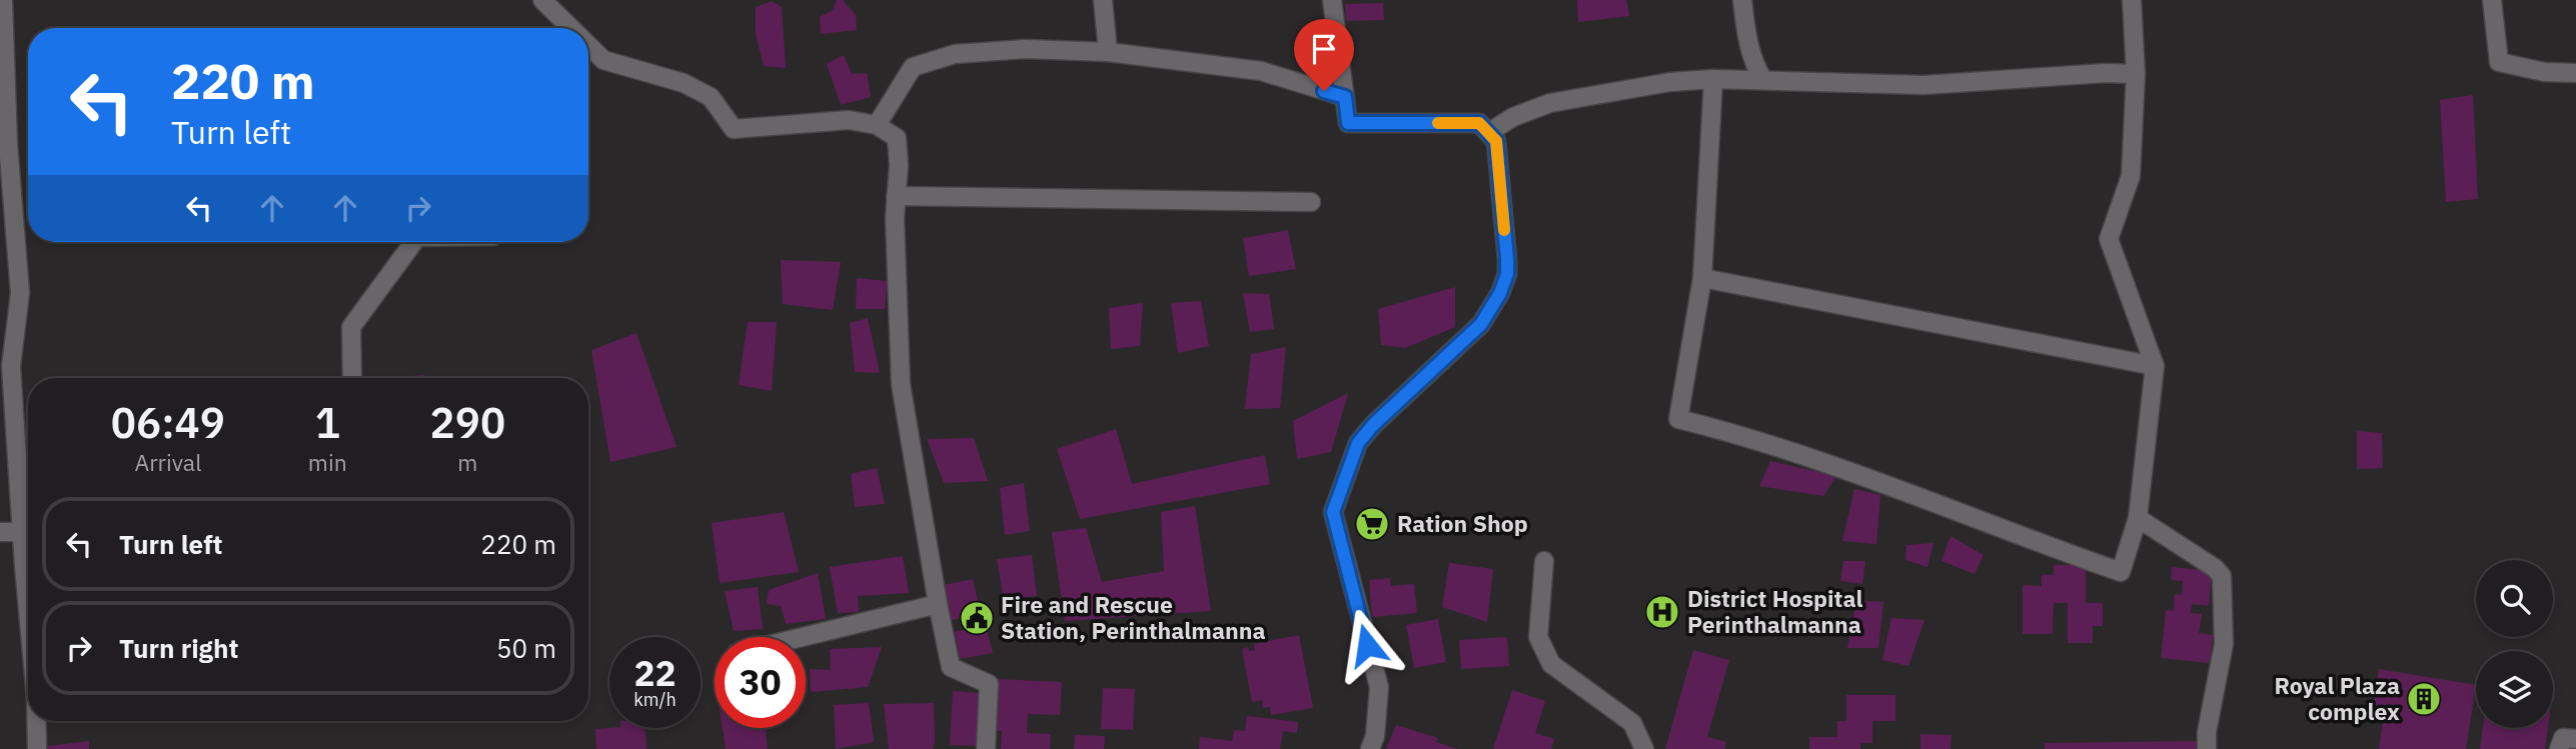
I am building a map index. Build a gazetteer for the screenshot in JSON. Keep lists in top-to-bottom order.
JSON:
{
  "places": {
    "supermarket": ["Ration Shop"],
    "hospital": ["District Hospital Perinthalmanna"],
    "public building": ["Fire and Rescue Station, Perinthalmanna"],
    "building": ["Royal Plaza complex"]
  },
  "page": {
    "turn": ["220 m", "Turn left"],
    "eta": [
      "06:49",
      "Arrival",
      "1",
      "min",
      "290",
      "m"
    ],
    "list": [
      {
        "name": "Turn left",
        "value": "220 m"
      },
      {
        "name": "Turn right",
        "value": "50 m"
      }
    ],
    "speed": "22 km/h",
    "limit": "30"
  }
}
